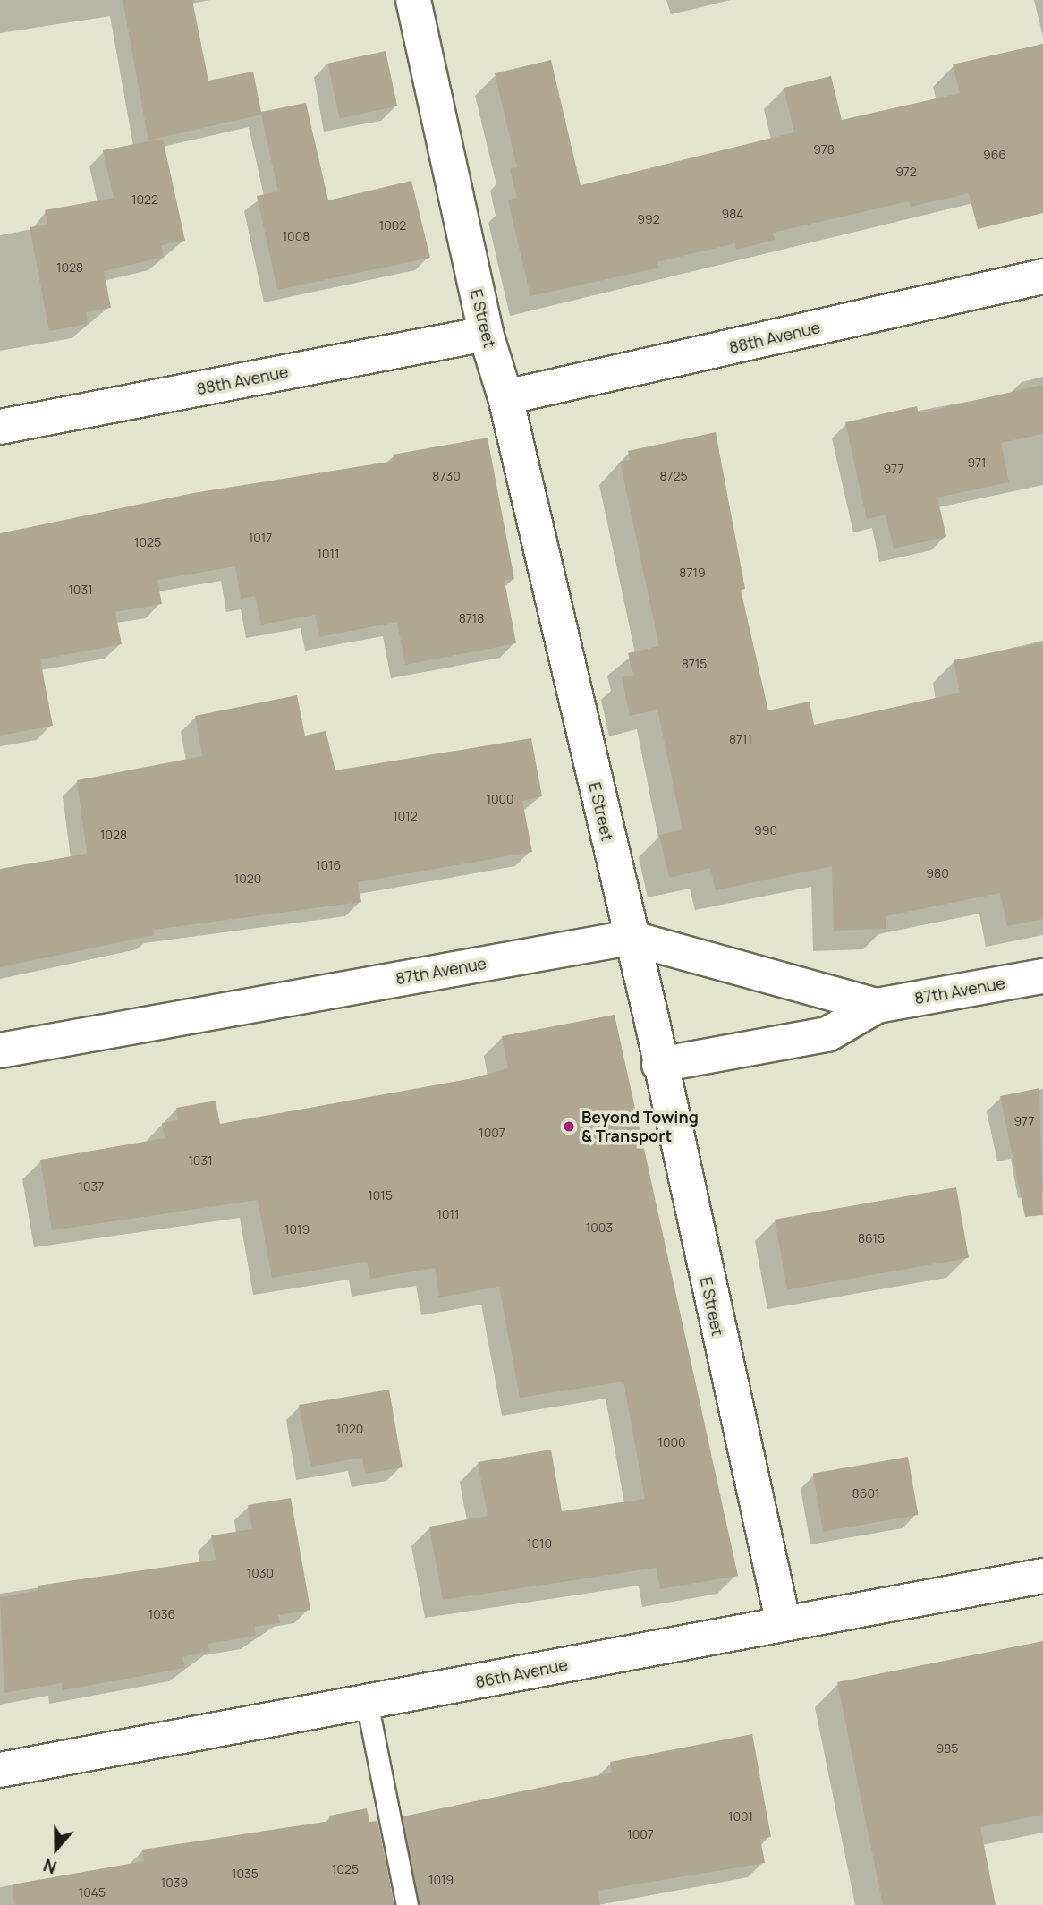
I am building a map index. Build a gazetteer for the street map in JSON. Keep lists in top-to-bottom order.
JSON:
{
  "streets": {
    "street": [
      "E Street",
      "88th Avenue",
      "87th Avenue",
      "86th Avenue"
    ]
  },
  "crossings": [
    ["E Street", "88th Avenue"],
    ["E Street", "87th Avenue"],
    ["E Street", "86th Avenue"]
  ],
  "places": ["Beyond Towing & Transport"],
  "house_numbers": [
    "978",
    "966",
    "972",
    "1022",
    "984",
    "992",
    "1002",
    "1008",
    "1028",
    "971",
    "977",
    "8730",
    "8725",
    "1017",
    "1025",
    "1011",
    "8719",
    "1031",
    "8718",
    "8715",
    "8711",
    "1000",
    "1012",
    "990",
    "1028",
    "1016",
    "980",
    "1020",
    "977",
    "1007",
    "1031",
    "1037",
    "1015",
    "1011",
    "1003",
    "1019",
    "8615",
    "1020",
    "1000",
    "8601",
    "1010",
    "1030",
    "1036",
    "985",
    "1001",
    "1007",
    "1025",
    "1035",
    "1019",
    "1039",
    "1045"
  ],
  "north": "bottom"
}
